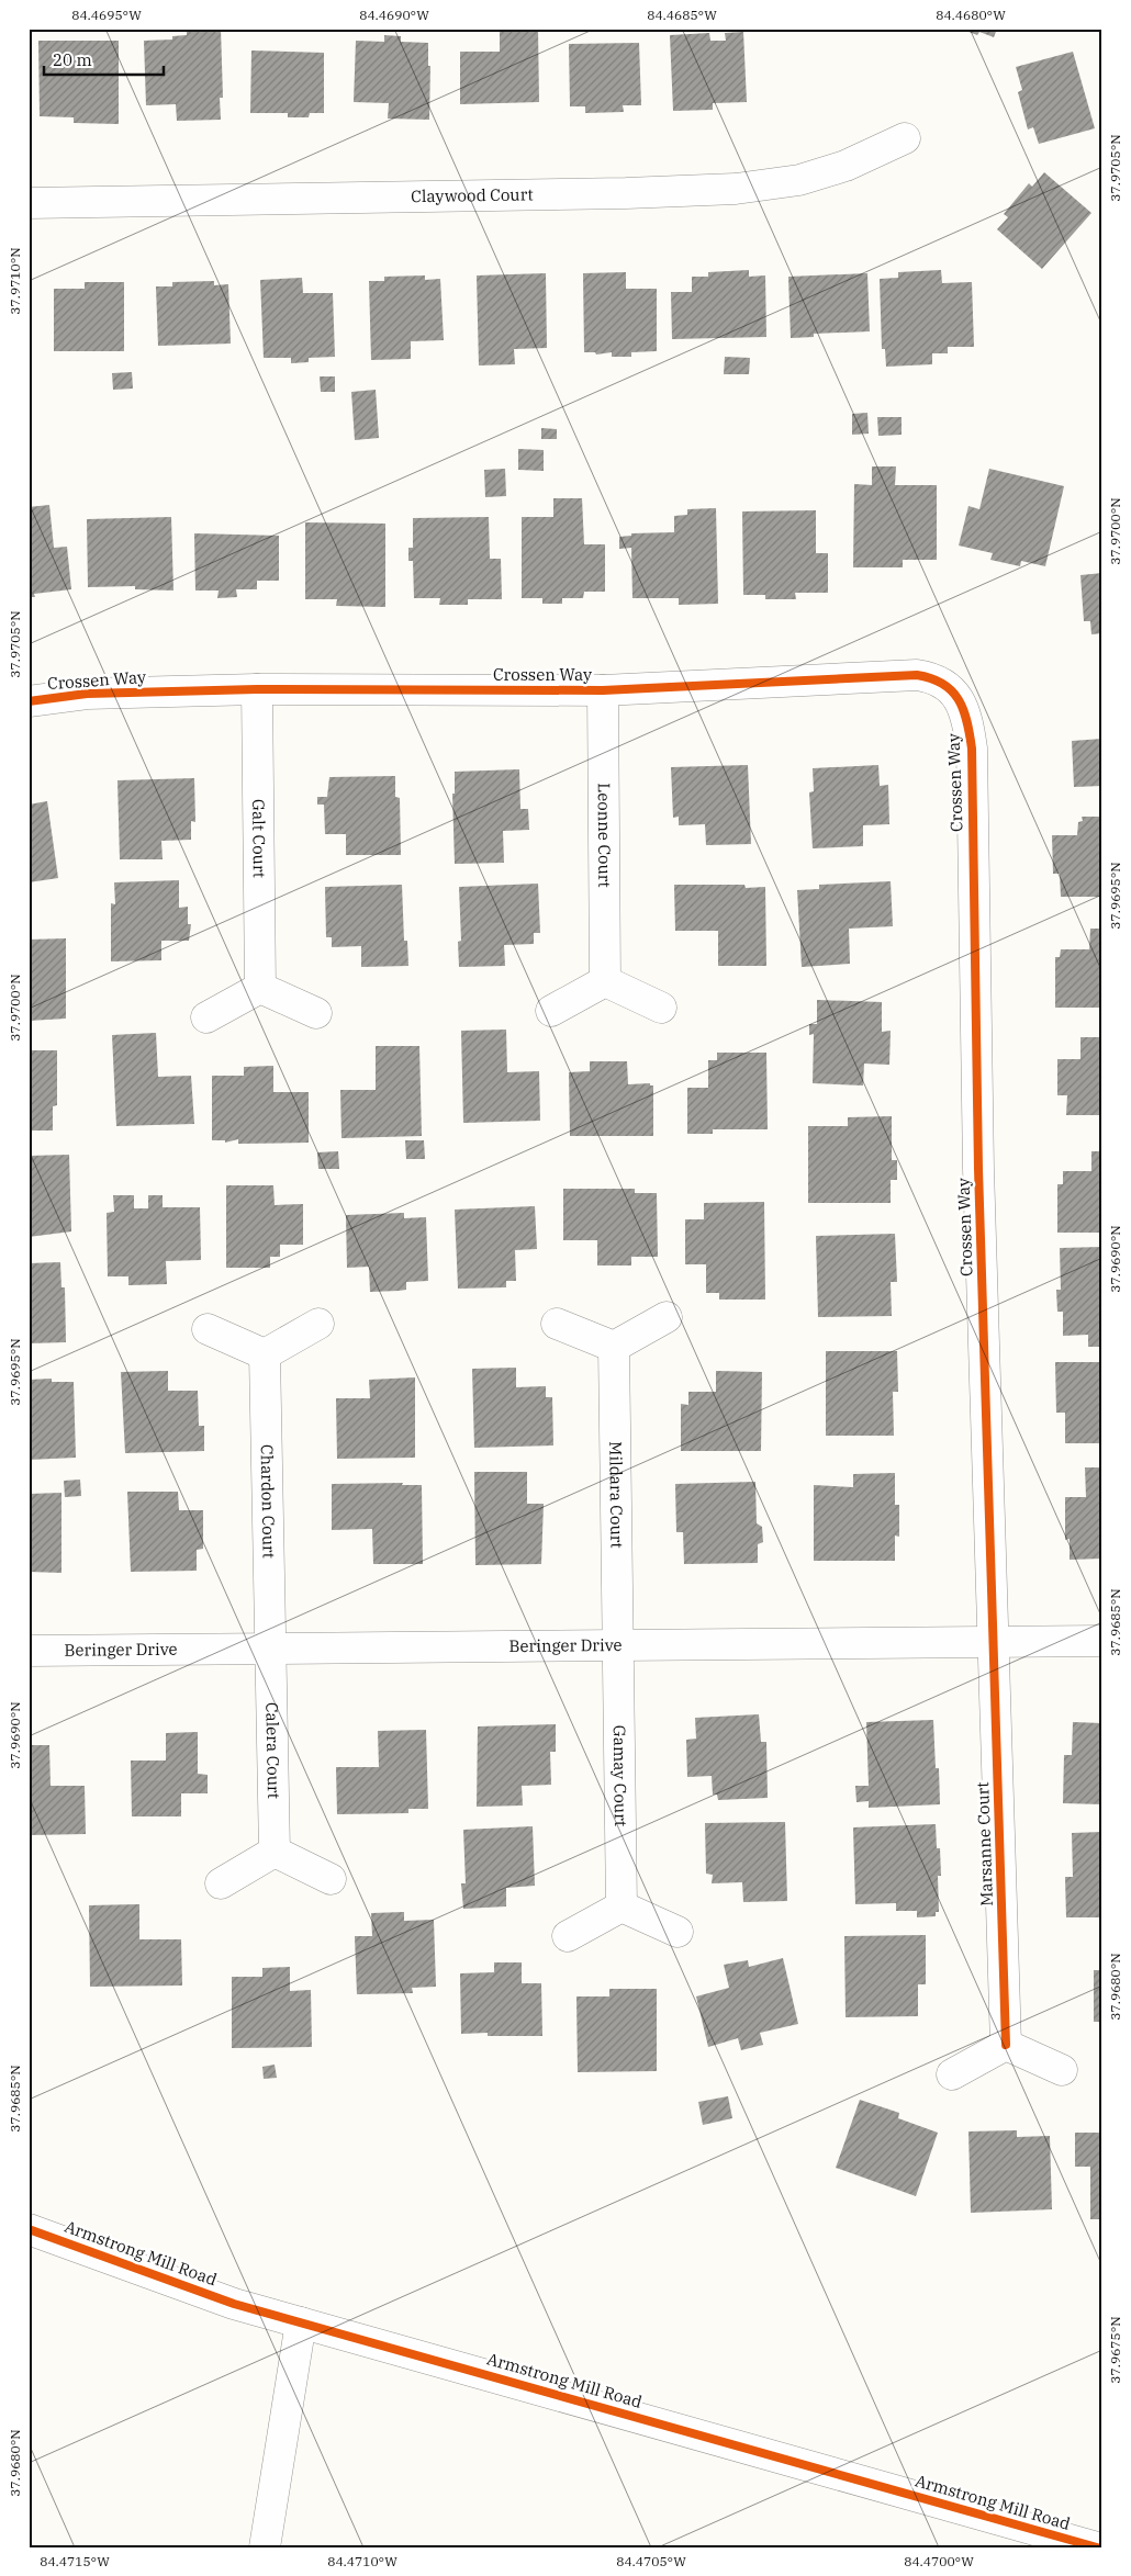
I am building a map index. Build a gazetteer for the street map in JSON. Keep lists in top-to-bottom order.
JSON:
{
  "streets": {
    "street": [
      "Claywood Court",
      "Crossen Way",
      "Leonne Court",
      "Galt Court",
      "Mildara Court",
      "Chardon Court",
      "Beringer Drive",
      "Calera Court",
      "Gamay Court",
      "Marsanne Court",
      "Armstrong Mill Road"
    ]
  },
  "crossings": [
    ["Crossen Way", "Leonne Court"],
    ["Crossen Way", "Galt Court"],
    ["Crossen Way", "Beringer Drive"],
    ["Crossen Way", "Marsanne Court"],
    ["Mildara Court", "Beringer Drive"],
    ["Mildara Court", "Gamay Court"],
    ["Chardon Court", "Beringer Drive"],
    ["Chardon Court", "Calera Court"],
    ["Beringer Drive", "Calera Court"],
    ["Beringer Drive", "Gamay Court"],
    ["Beringer Drive", "Marsanne Court"]
  ],
  "scale_bar": "20 m",
  "coordinates": [
    "84.4695°W",
    "84.4690°W",
    "84.4685°W",
    "84.4680°W",
    "37.9705°N",
    "37.9710°N",
    "37.9700°N",
    "37.9695°N",
    "37.9690°N",
    "37.9685°N",
    "37.9680°N",
    "37.9675°N",
    "84.4715°W",
    "84.4710°W",
    "84.4705°W",
    "84.4700°W"
  ]
}
